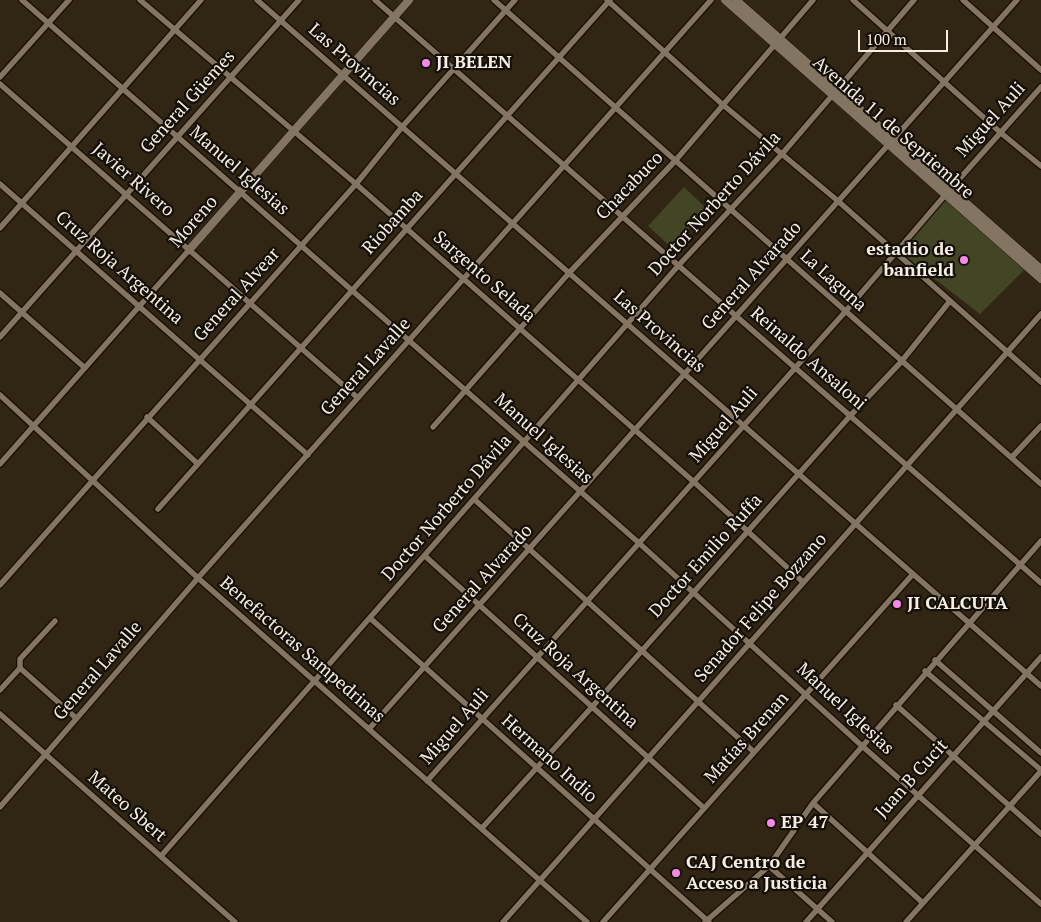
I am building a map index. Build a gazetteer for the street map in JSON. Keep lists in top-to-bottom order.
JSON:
{
  "streets": {
    "main road": ["Avenida 11 de Septiembre", "Moreno"],
    "street": [
      "Las Provincias",
      "General Güemes",
      "Miguel Auli",
      "Manuel Iglesias",
      "Javier Rivero",
      "Chacabuco",
      "Doctor Norberto Dávila",
      "Riobamba",
      "Cruz Roja Argentina",
      "General Alvarado",
      "Sargento Selada",
      "La Laguna",
      "General Alvear",
      "Reinaldo Ansaloni",
      "General Lavalle",
      "Doctor Emilio Ruffa",
      "Senador Felipe Bozzano",
      "Benefactoras Sampedrinas",
      "Matías Brenan",
      "Hermano Indio",
      "Juan B Cucit",
      "Mateo Sbert"
    ]
  },
  "crossings": [
    ["Las Provincias", "General Güemes"],
    ["Las Provincias", "Miguel Auli"],
    ["Las Provincias", "Chacabuco"],
    ["Las Provincias", "Doctor Norberto Dávila"],
    ["Las Provincias", "Moreno"],
    ["Las Provincias", "Riobamba"],
    ["Las Provincias", "General Alvarado"],
    ["Las Provincias", "General Alvear"],
    ["Las Provincias", "General Lavalle"],
    ["Las Provincias", "Doctor Emilio Ruffa"],
    ["Las Provincias", "Senador Felipe Bozzano"],
    ["Las Provincias", "Matías Brenan"],
    ["Las Provincias", "Juan B Cucit"],
    ["General Güemes", "Manuel Iglesias"],
    ["General Güemes", "Javier Rivero"],
    ["General Güemes", "Cruz Roja Argentina"],
    ["General Güemes", "Sargento Selada"],
    ["Miguel Auli", "Avenida 11 de Septiembre"],
    ["Miguel Auli", "Manuel Iglesias"],
    ["Miguel Auli", "Cruz Roja Argentina"],
    ["Miguel Auli", "Sargento Selada"],
    ["Miguel Auli", "La Laguna"],
    ["Miguel Auli", "Reinaldo Ansaloni"],
    ["Miguel Auli", "Benefactoras Sampedrinas"],
    ["Miguel Auli", "Hermano Indio"],
    ["Avenida 11 de Septiembre", "Chacabuco"],
    ["Avenida 11 de Septiembre", "Doctor Norberto Dávila"],
    ["Avenida 11 de Septiembre", "General Alvarado"],
    ["Manuel Iglesias", "Chacabuco"],
    ["Manuel Iglesias", "Doctor Norberto Dávila"],
    ["Manuel Iglesias", "Moreno"],
    ["Manuel Iglesias", "Riobamba"],
    ["Manuel Iglesias", "General Alvarado"],
    ["Manuel Iglesias", "General Alvear"],
    ["Manuel Iglesias", "General Lavalle"],
    ["Manuel Iglesias", "Doctor Emilio Ruffa"],
    ["Manuel Iglesias", "Senador Felipe Bozzano"],
    ["Manuel Iglesias", "Matías Brenan"],
    ["Manuel Iglesias", "Juan B Cucit"],
    ["Javier Rivero", "Moreno"],
    ["Javier Rivero", "Riobamba"],
    ["Javier Rivero", "General Alvear"],
    ["Javier Rivero", "General Lavalle"],
    ["Chacabuco", "Sargento Selada"],
    ["Chacabuco", "La Laguna"],
    ["Chacabuco", "Reinaldo Ansaloni"],
    ["Doctor Norberto Dávila", "Cruz Roja Argentina"],
    ["Doctor Norberto Dávila", "Sargento Selada"],
    ["Doctor Norberto Dávila", "La Laguna"],
    ["Doctor Norberto Dávila", "Reinaldo Ansaloni"],
    ["Doctor Norberto Dávila", "Benefactoras Sampedrinas"],
    ["Doctor Norberto Dávila", "Hermano Indio"],
    ["Doctor Norberto Dávila", "Mateo Sbert"],
    ["Moreno", "Cruz Roja Argentina"],
    ["Moreno", "Sargento Selada"],
    ["Moreno", "Reinaldo Ansaloni"],
    ["Moreno", "Benefactoras Sampedrinas"],
    ["Riobamba", "Cruz Roja Argentina"],
    ["Riobamba", "Sargento Selada"],
    ["Riobamba", "La Laguna"],
    ["Riobamba", "Reinaldo Ansaloni"],
    ["Cruz Roja Argentina", "General Alvarado"],
    ["Cruz Roja Argentina", "General Alvear"],
    ["Cruz Roja Argentina", "General Lavalle"],
    ["Cruz Roja Argentina", "Doctor Emilio Ruffa"],
    ["Cruz Roja Argentina", "Senador Felipe Bozzano"],
    ["Cruz Roja Argentina", "Matías Brenan"],
    ["General Alvarado", "Sargento Selada"],
    ["General Alvarado", "La Laguna"],
    ["General Alvarado", "Reinaldo Ansaloni"],
    ["General Alvarado", "Benefactoras Sampedrinas"],
    ["General Alvarado", "Hermano Indio"],
    ["Sargento Selada", "General Alvear"],
    ["Sargento Selada", "General Lavalle"],
    ["Sargento Selada", "Doctor Emilio Ruffa"],
    ["Sargento Selada", "Senador Felipe Bozzano"],
    ["La Laguna", "General Alvear"],
    ["La Laguna", "General Lavalle"],
    ["La Laguna", "Doctor Emilio Ruffa"],
    ["La Laguna", "Senador Felipe Bozzano"],
    ["General Alvear", "Reinaldo Ansaloni"],
    ["General Alvear", "Benefactoras Sampedrinas"],
    ["Reinaldo Ansaloni", "General Lavalle"],
    ["Reinaldo Ansaloni", "Doctor Emilio Ruffa"],
    ["Reinaldo Ansaloni", "Senador Felipe Bozzano"],
    ["General Lavalle", "Benefactoras Sampedrinas"],
    ["General Lavalle", "Mateo Sbert"],
    ["Doctor Emilio Ruffa", "Benefactoras Sampedrinas"],
    ["Doctor Emilio Ruffa", "Hermano Indio"],
    ["Senador Felipe Bozzano", "Benefactoras Sampedrinas"],
    ["Senador Felipe Bozzano", "Hermano Indio"],
    ["Matías Brenan", "Hermano Indio"]
  ],
  "places": [
    "JI BELEN",
    "estadio de banfield",
    "JI CALCUTA",
    "EP 47",
    "CAJ Centro de Acceso a Justicia"
  ],
  "scale_bar": "100 m"
}
